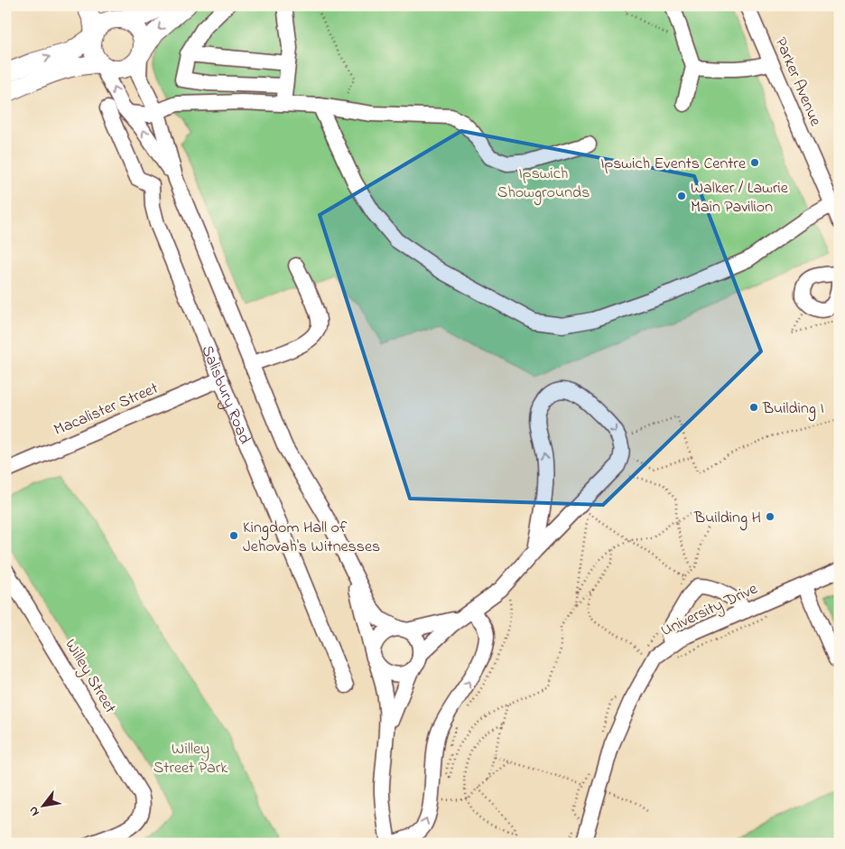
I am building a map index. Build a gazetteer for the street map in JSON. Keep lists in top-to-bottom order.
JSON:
{
  "streets": {
    "street": [
      "Parker Avenue",
      "Salisbury Road",
      "Macalister Street",
      "University Drive",
      "Willey Street"
    ]
  },
  "crossings": [
    ["Salisbury Road", "Macalister Street"]
  ],
  "parks": ["Ipswich Showgrounds", "Willey Street Park"],
  "places": [
    "Ipswich Events Centre",
    "Walker / Lawrie Main Pavilion",
    "Building I",
    "Building H",
    "Kingdom Hall of Jehovah's Witnesses"
  ],
  "north": "bottom left"
}
